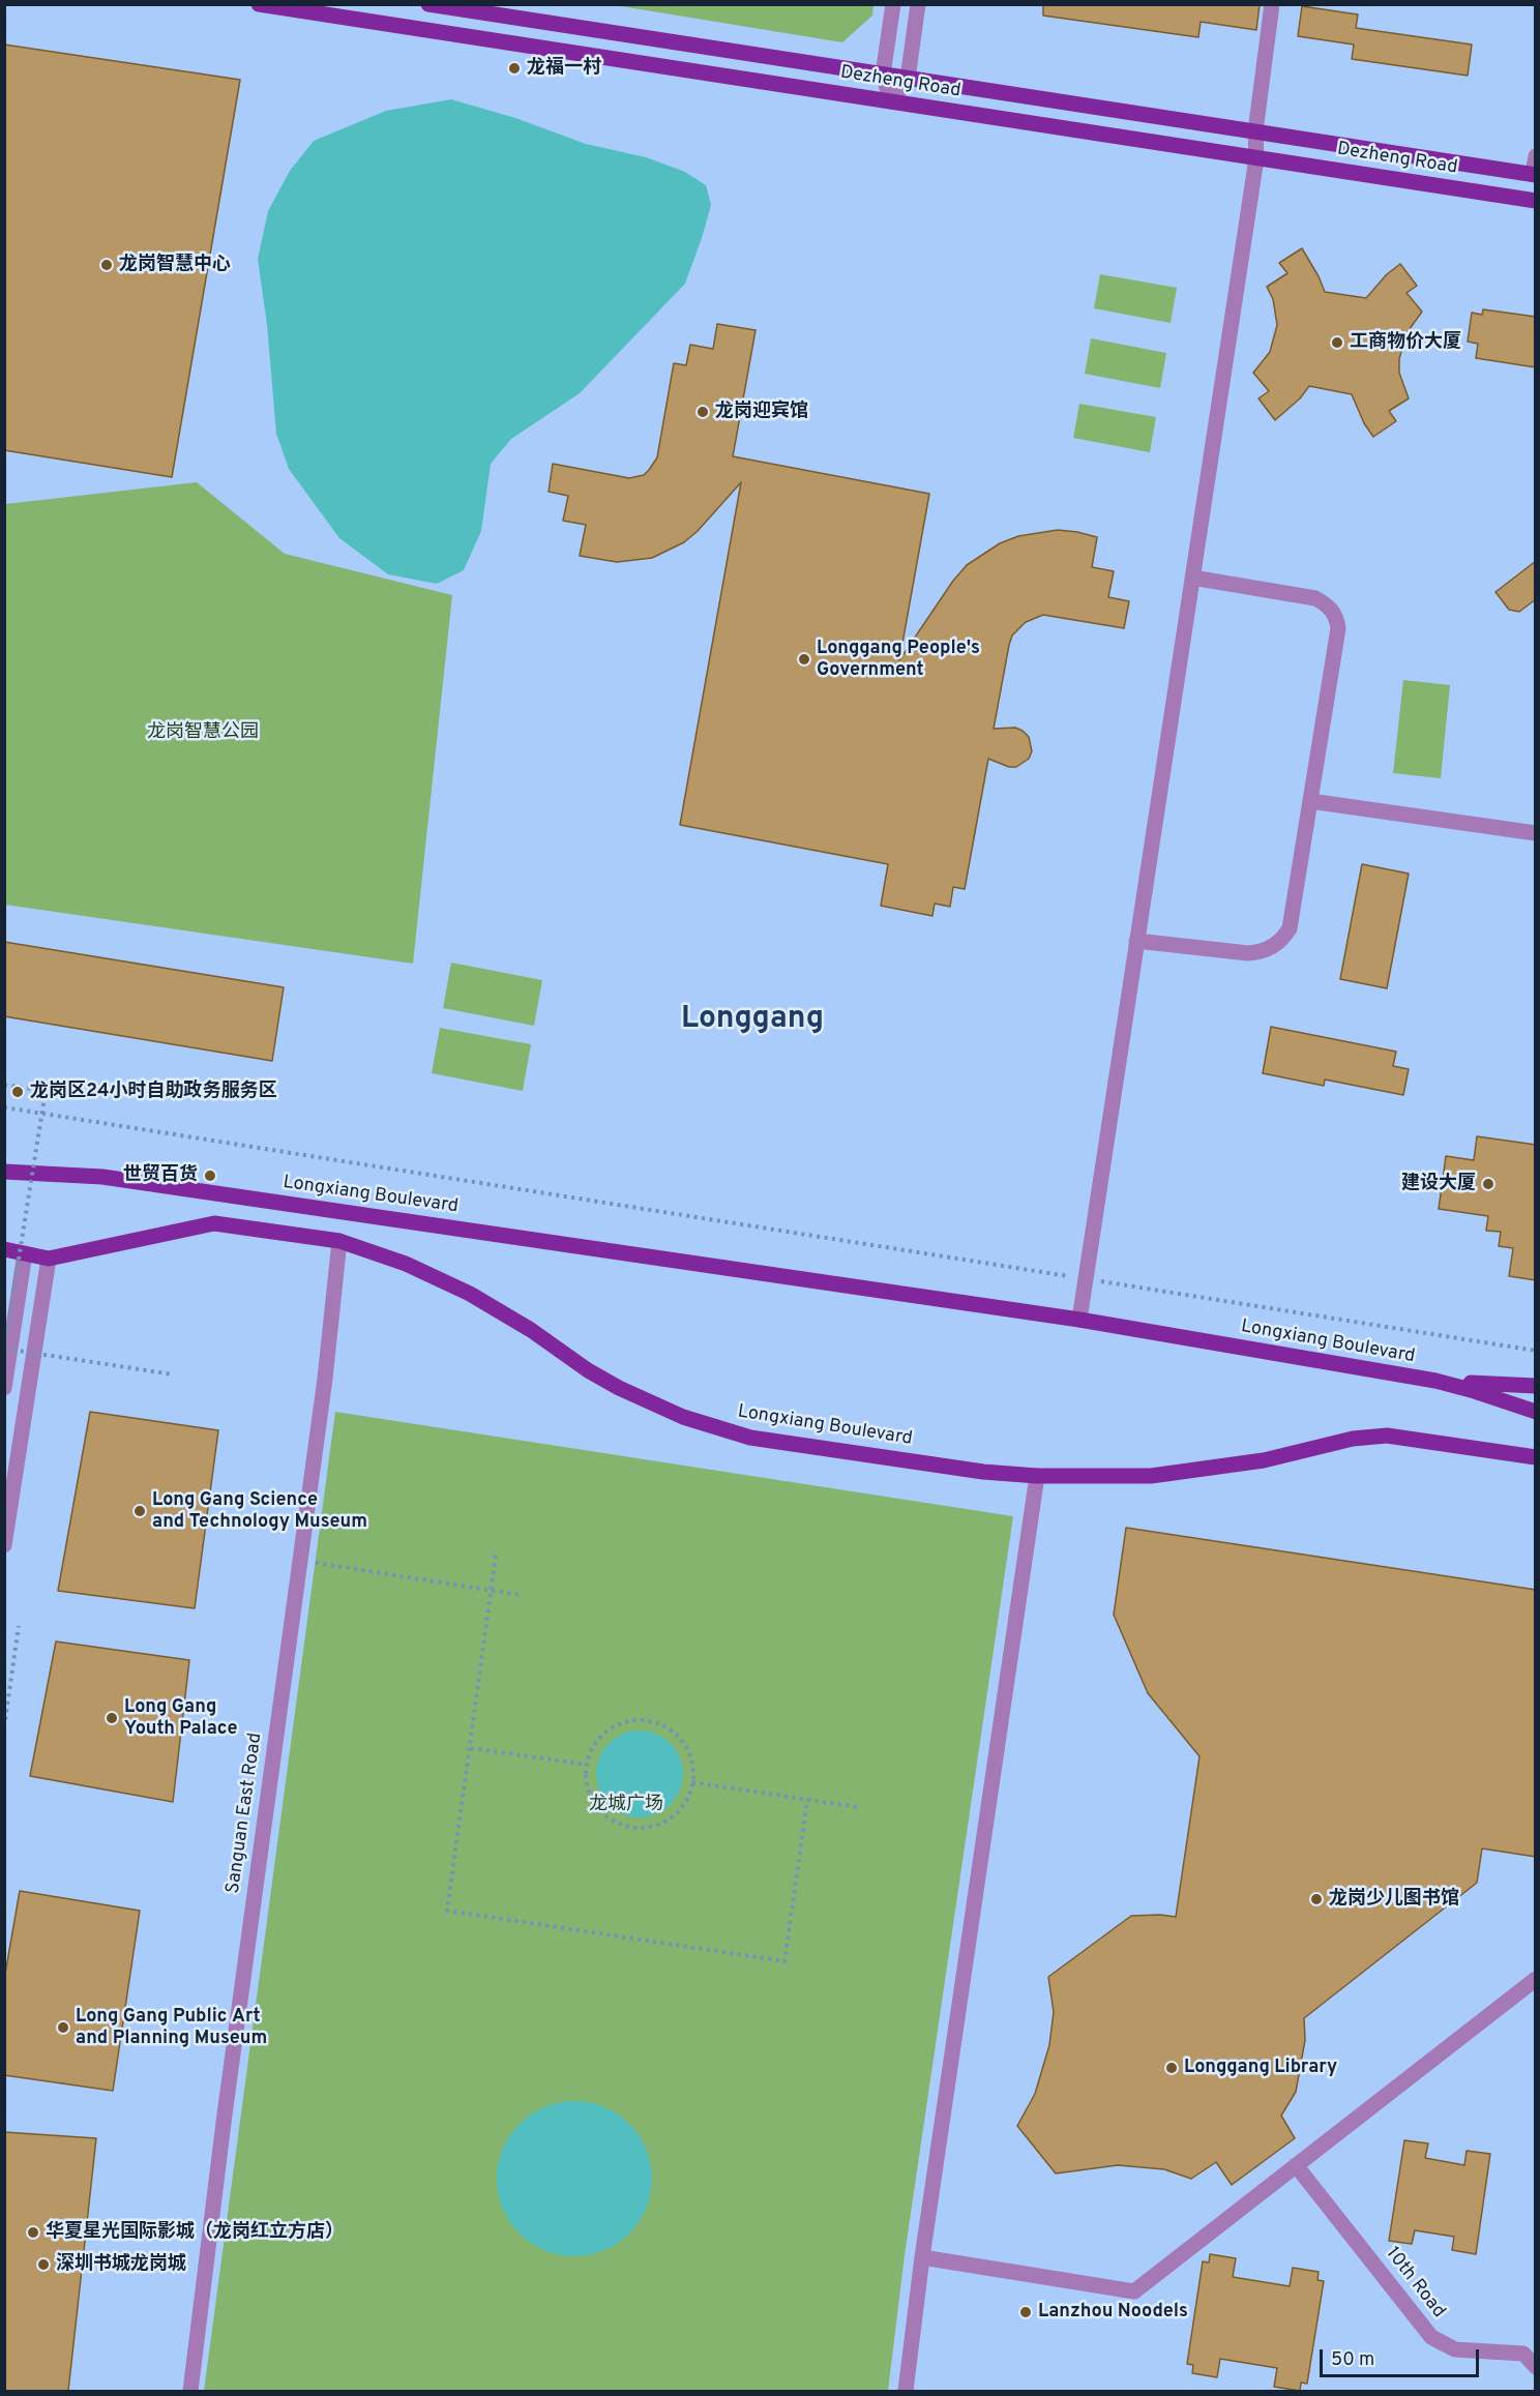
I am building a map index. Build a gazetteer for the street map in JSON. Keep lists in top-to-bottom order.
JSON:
{
  "streets": {
    "main road": ["Dezheng Road", "Longxiang Boulevard"],
    "street": ["Sanguan East Road", "10th Road"]
  },
  "crossings": [
    ["Longxiang Boulevard", "Sanguan East Road"]
  ],
  "districts": ["Longgang"],
  "parks": ["龙岗智慧公园", "龙城广场"],
  "places": [
    "龙福一村",
    "龙岗智慧中心",
    "工商物价大厦",
    "龙岗迎宾馆",
    "Longgang People's Government",
    "龙岗区24小时自助政务服务区",
    "世贸百货",
    "建设大厦",
    "Long Gang Science and Technology Museum",
    "Long Gang Youth Palace",
    "龙岗少儿图书馆",
    "Long Gang Public Art and Planning Museum",
    "Longgang Library",
    "华夏星光国际影城（龙岗红立方店）",
    "深圳书城·龙岗城",
    "Lanzhou Noodels"
  ],
  "scale_bar": "50 m"
}
